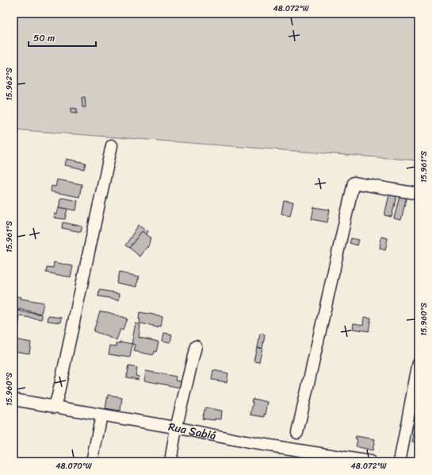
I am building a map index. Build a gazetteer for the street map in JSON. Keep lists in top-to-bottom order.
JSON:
{
  "streets": {
    "street": ["Rua Sabiá"]
  },
  "scale_bar": "50 m",
  "coordinates": [
    "48.072°W",
    "15.962°S",
    "15.961°S",
    "15.960°S",
    "48.070°W"
  ]
}
